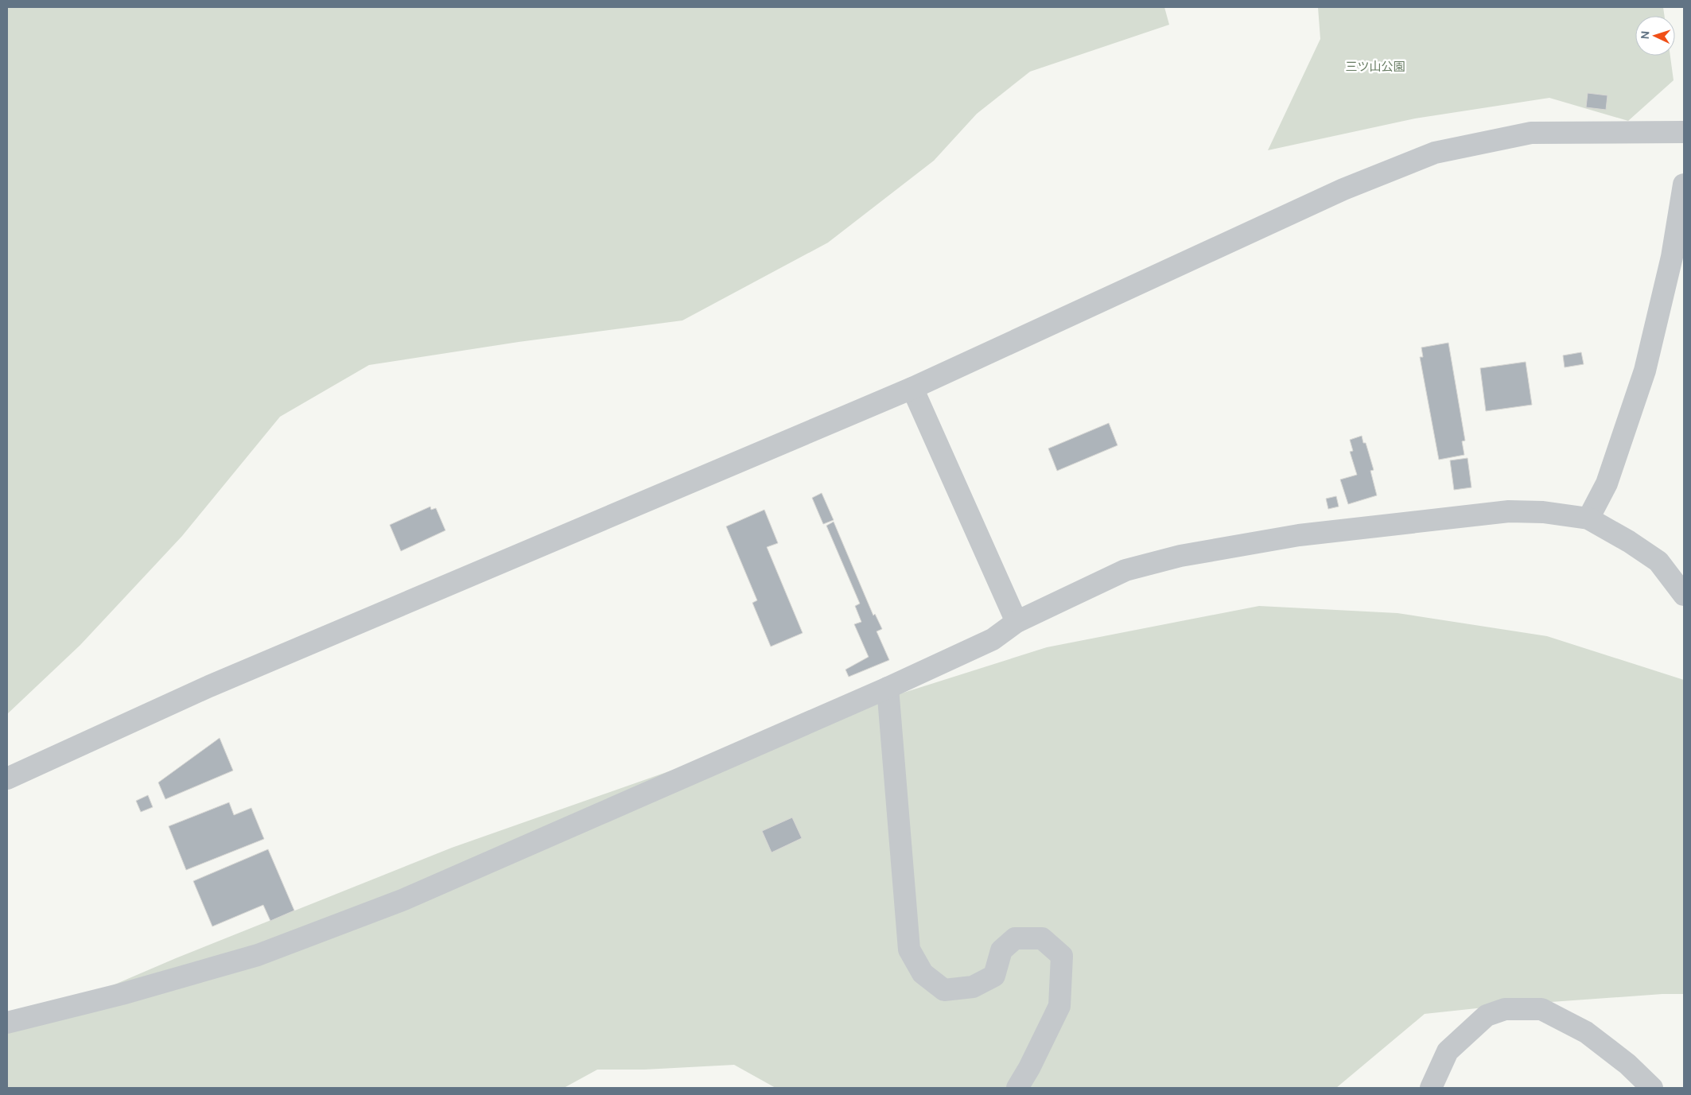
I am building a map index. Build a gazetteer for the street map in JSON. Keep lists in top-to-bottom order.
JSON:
{
  "parks": ["三ツ山公園"],
  "north": "left"
}
